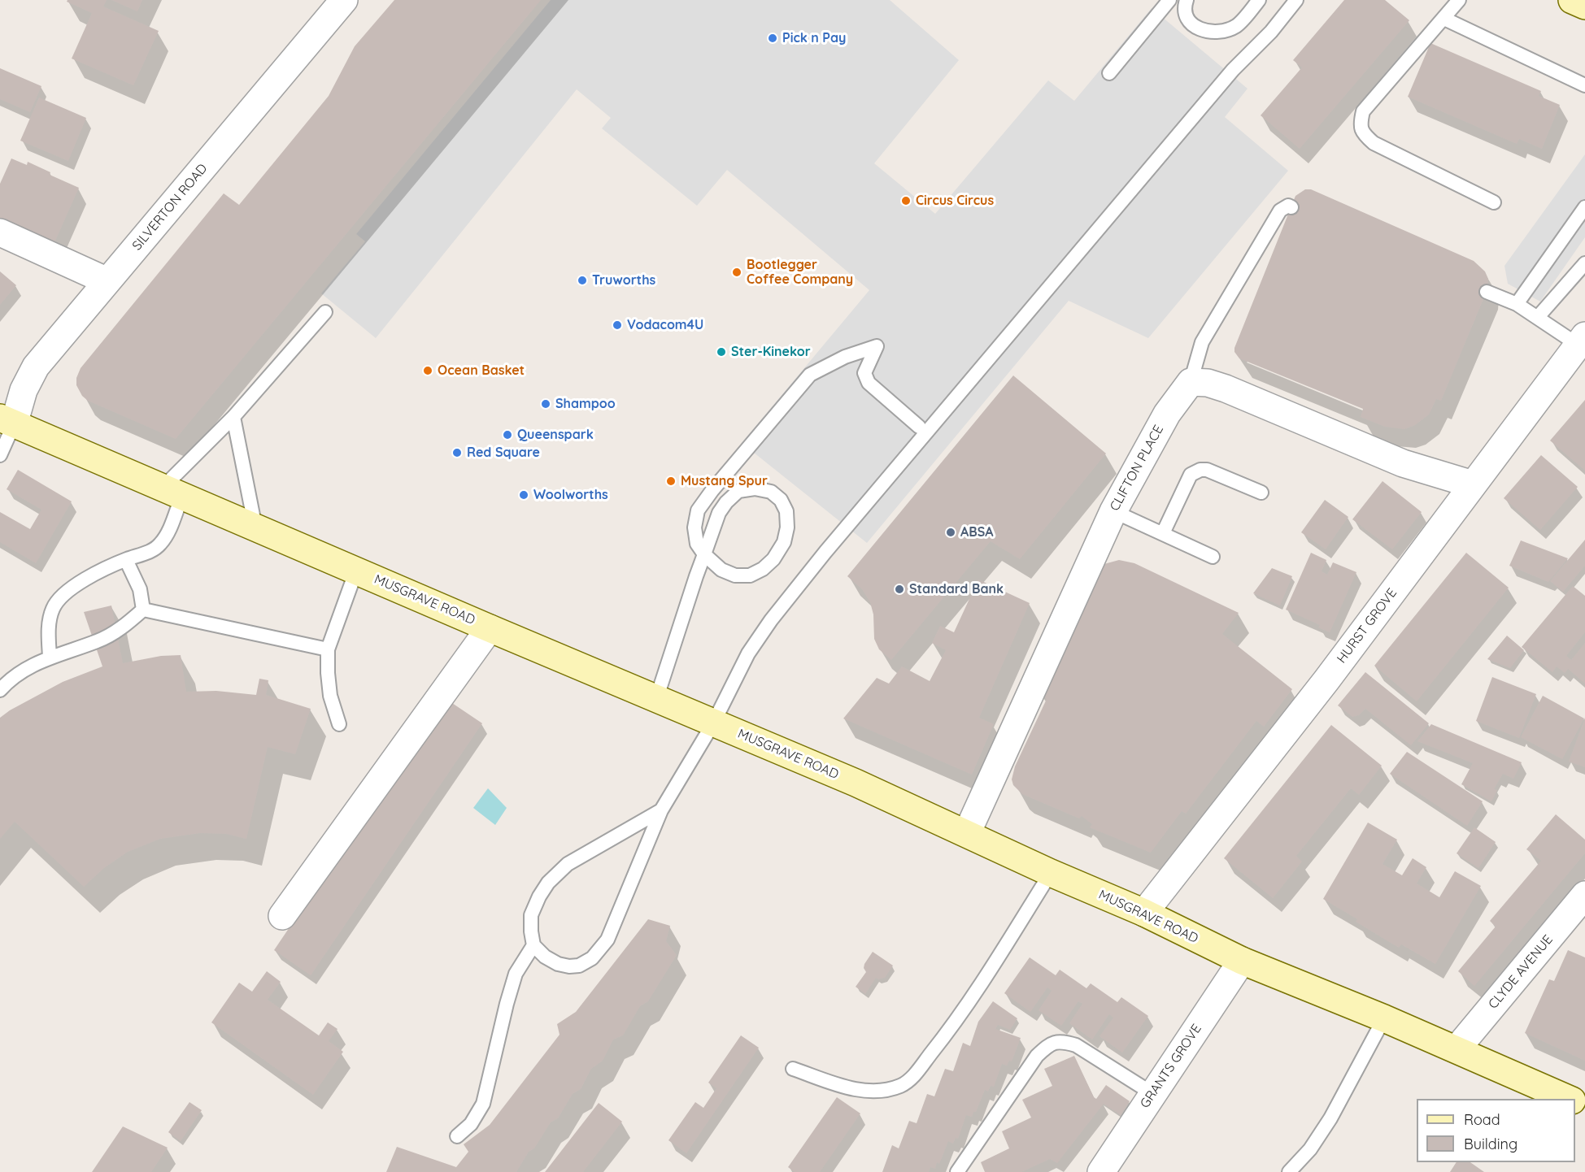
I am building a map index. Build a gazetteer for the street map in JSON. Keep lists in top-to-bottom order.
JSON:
{
  "streets": {
    "street": [
      "SILVERTON ROAD",
      "CLIFTON PLACE",
      "MUSGRAVE ROAD",
      "HURST GROVE",
      "CLYDE AVENUE",
      "GRANTS GROVE"
    ]
  },
  "crossings": [
    ["SILVERTON ROAD", "MUSGRAVE ROAD"],
    ["CLIFTON PLACE", "MUSGRAVE ROAD"],
    ["MUSGRAVE ROAD", "HURST GROVE"],
    ["MUSGRAVE ROAD", "CLYDE AVENUE"],
    ["MUSGRAVE ROAD", "GRANTS GROVE"]
  ],
  "places": [
    "Pick n Pay",
    "Circus Circus",
    "Bootlegger Coffee Company",
    "Truworths",
    "Vodacom4U",
    "Ster-Kinekor",
    "Ocean Basket",
    "Shampoo",
    "Queenspark",
    "Red Square",
    "Mustang Spur",
    "Woolworths",
    "ABSA",
    "Standard Bank"
  ],
  "legend": ["Road", "Building"]
}
